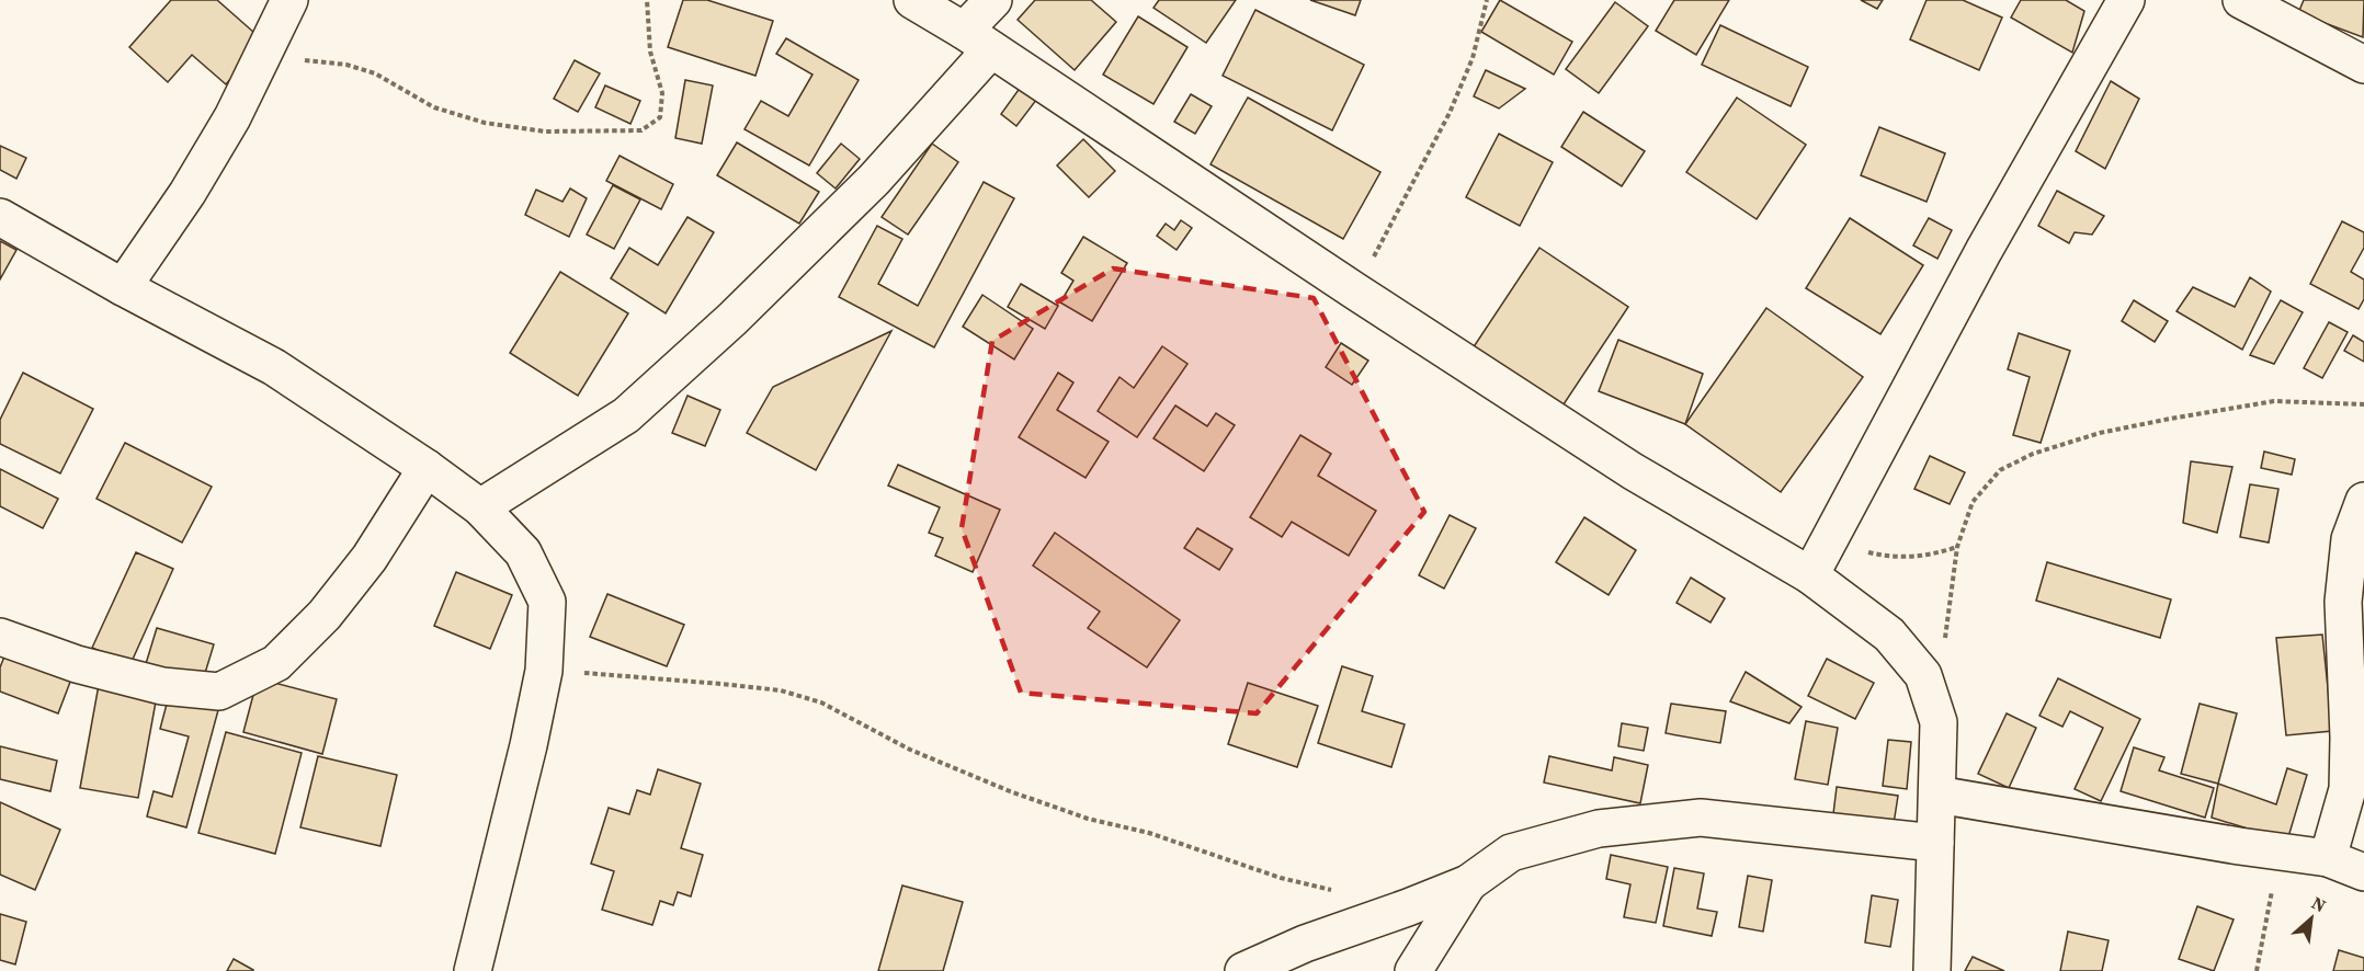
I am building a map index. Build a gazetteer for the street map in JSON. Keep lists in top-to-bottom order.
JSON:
{
  "north": "top right"
}
